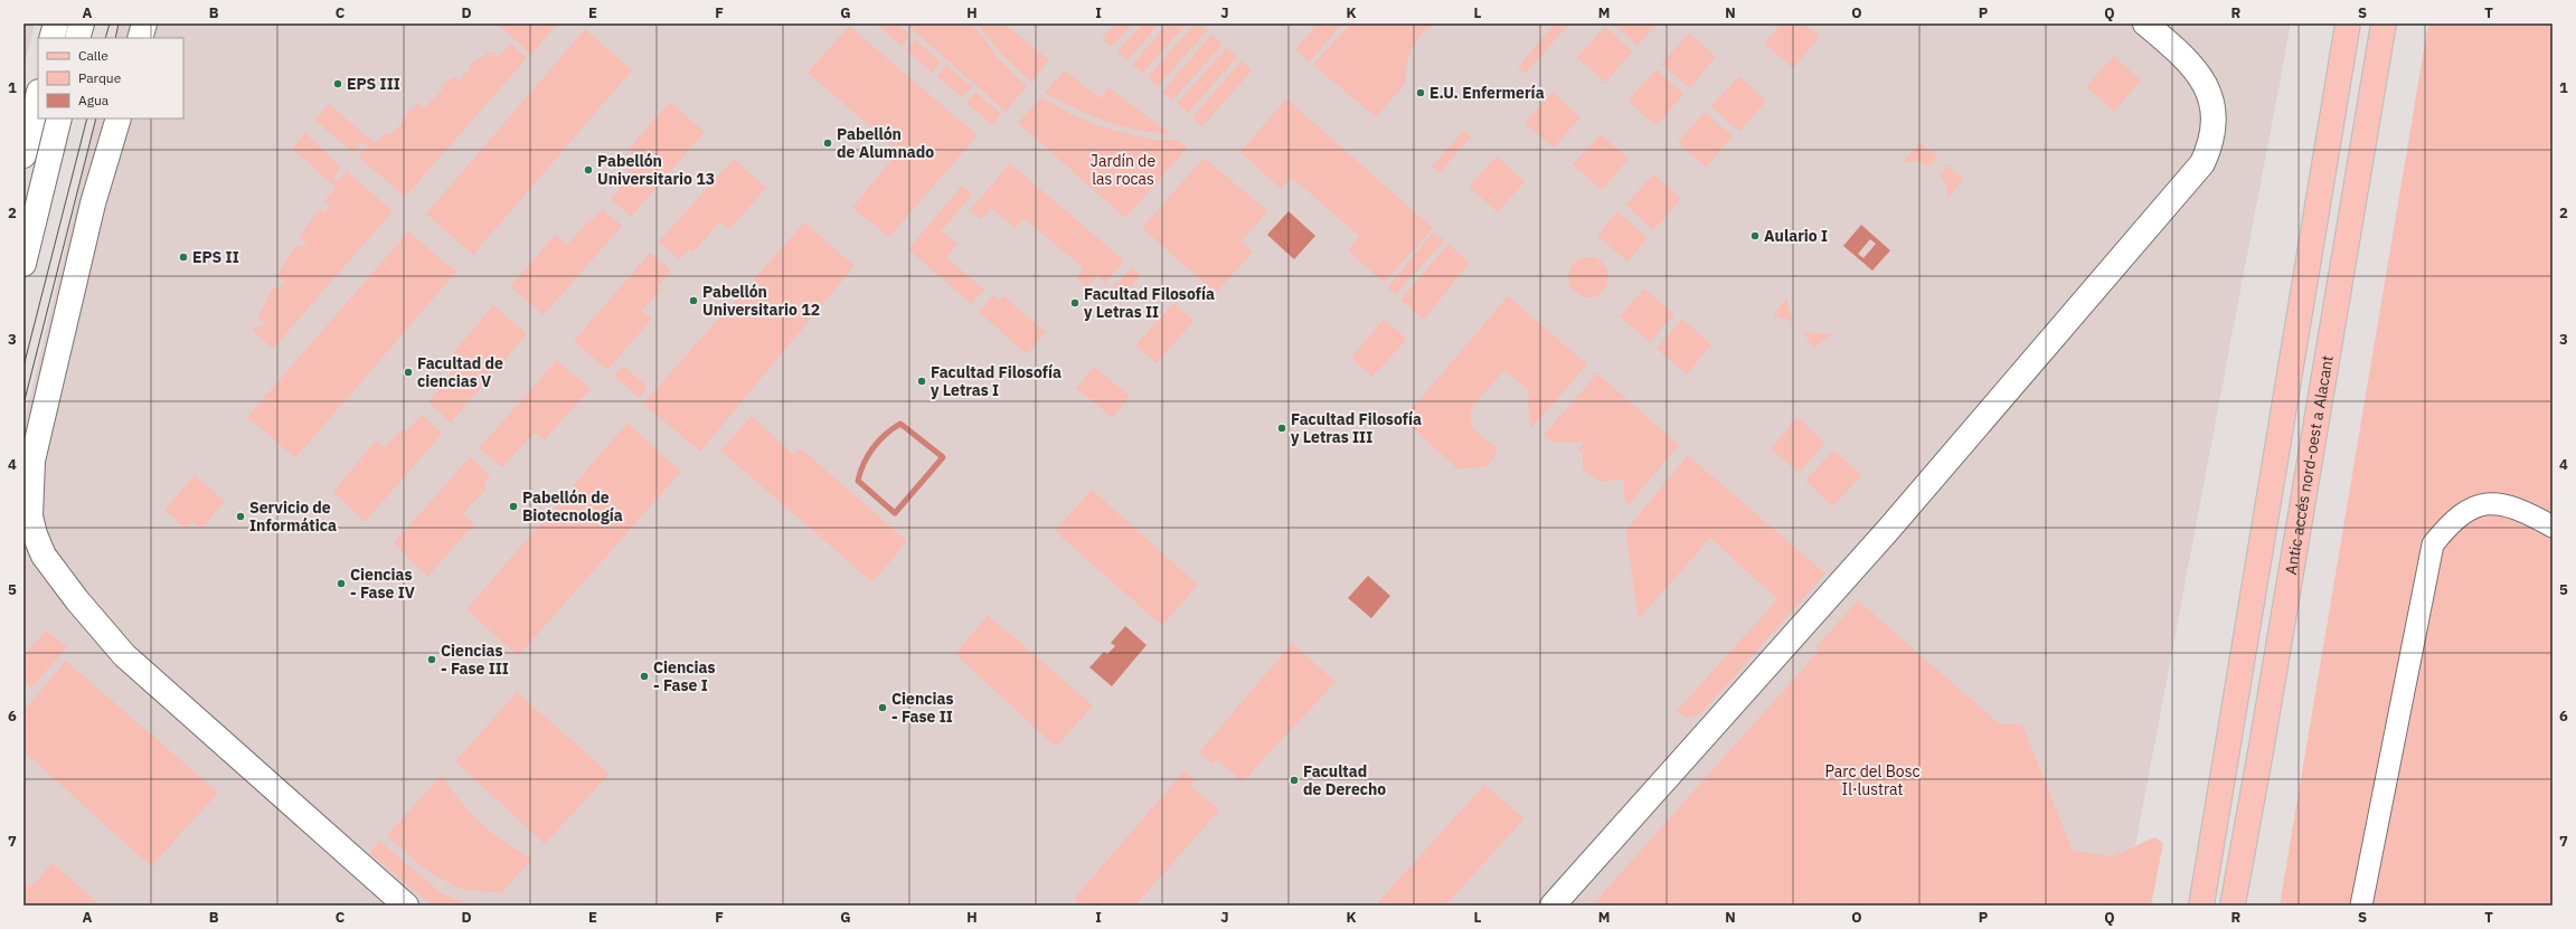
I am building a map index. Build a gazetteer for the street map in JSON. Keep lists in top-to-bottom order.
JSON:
{
  "streets": {
    "main road": ["Antic accés nord-oest a Alacant"]
  },
  "parks": ["Jardín de las rocas", "Parc del Bosc Il·lustrat"],
  "places": [
    "EPS III",
    "E.U. Enfermería",
    "Pabellón de Alumnado",
    "Pabellón Universitario 13",
    "Aulario I",
    "EPS II",
    "Pabellón Universitario 12",
    "Facultad Filosofía y Letras II",
    "Facultad de ciencias V",
    "Facultad Filosofía y Letras I",
    "Facultad Filosofía y Letras III",
    "Pabellón de Biotecnología",
    "Servicio de Informática",
    "Ciencias - Fase IV",
    "Ciencias - Fase III",
    "Ciencias - Fase I",
    "Ciencias - Fase II",
    "Facultad de Derecho"
  ],
  "legend": ["Calle", "Parque", "Agua"],
  "grid": {
    "columns": [
      "A",
      "B",
      "C",
      "D",
      "E",
      "F",
      "G",
      "H",
      "I",
      "J",
      "K",
      "L",
      "M",
      "N",
      "O",
      "P",
      "Q",
      "R",
      "S",
      "T"
    ],
    "rows": [
      "1",
      "2",
      "3",
      "4",
      "5",
      "6",
      "7"
    ]
  }
}
